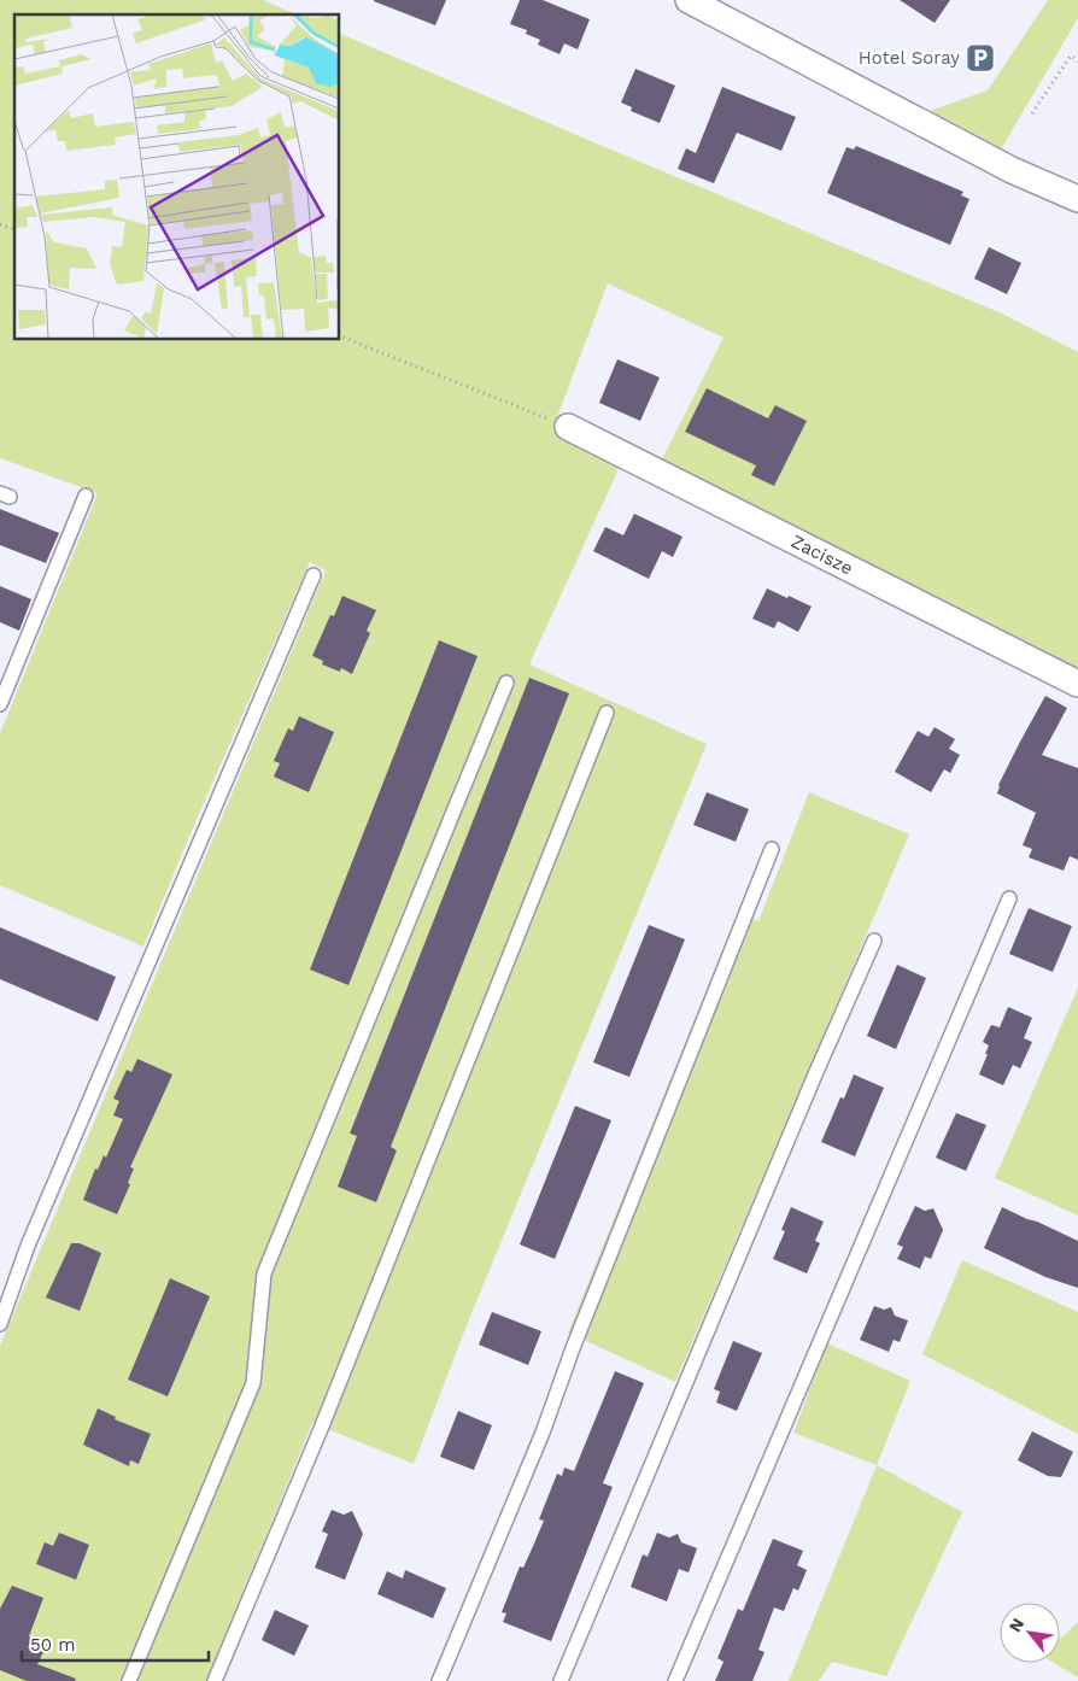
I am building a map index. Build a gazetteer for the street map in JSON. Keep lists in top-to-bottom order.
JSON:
{
  "streets": {
    "street": ["Zacisze"]
  },
  "places": {
    "parking": ["Hotel Soray"]
  },
  "scale_bar": "50 m",
  "north": "top left"
}
